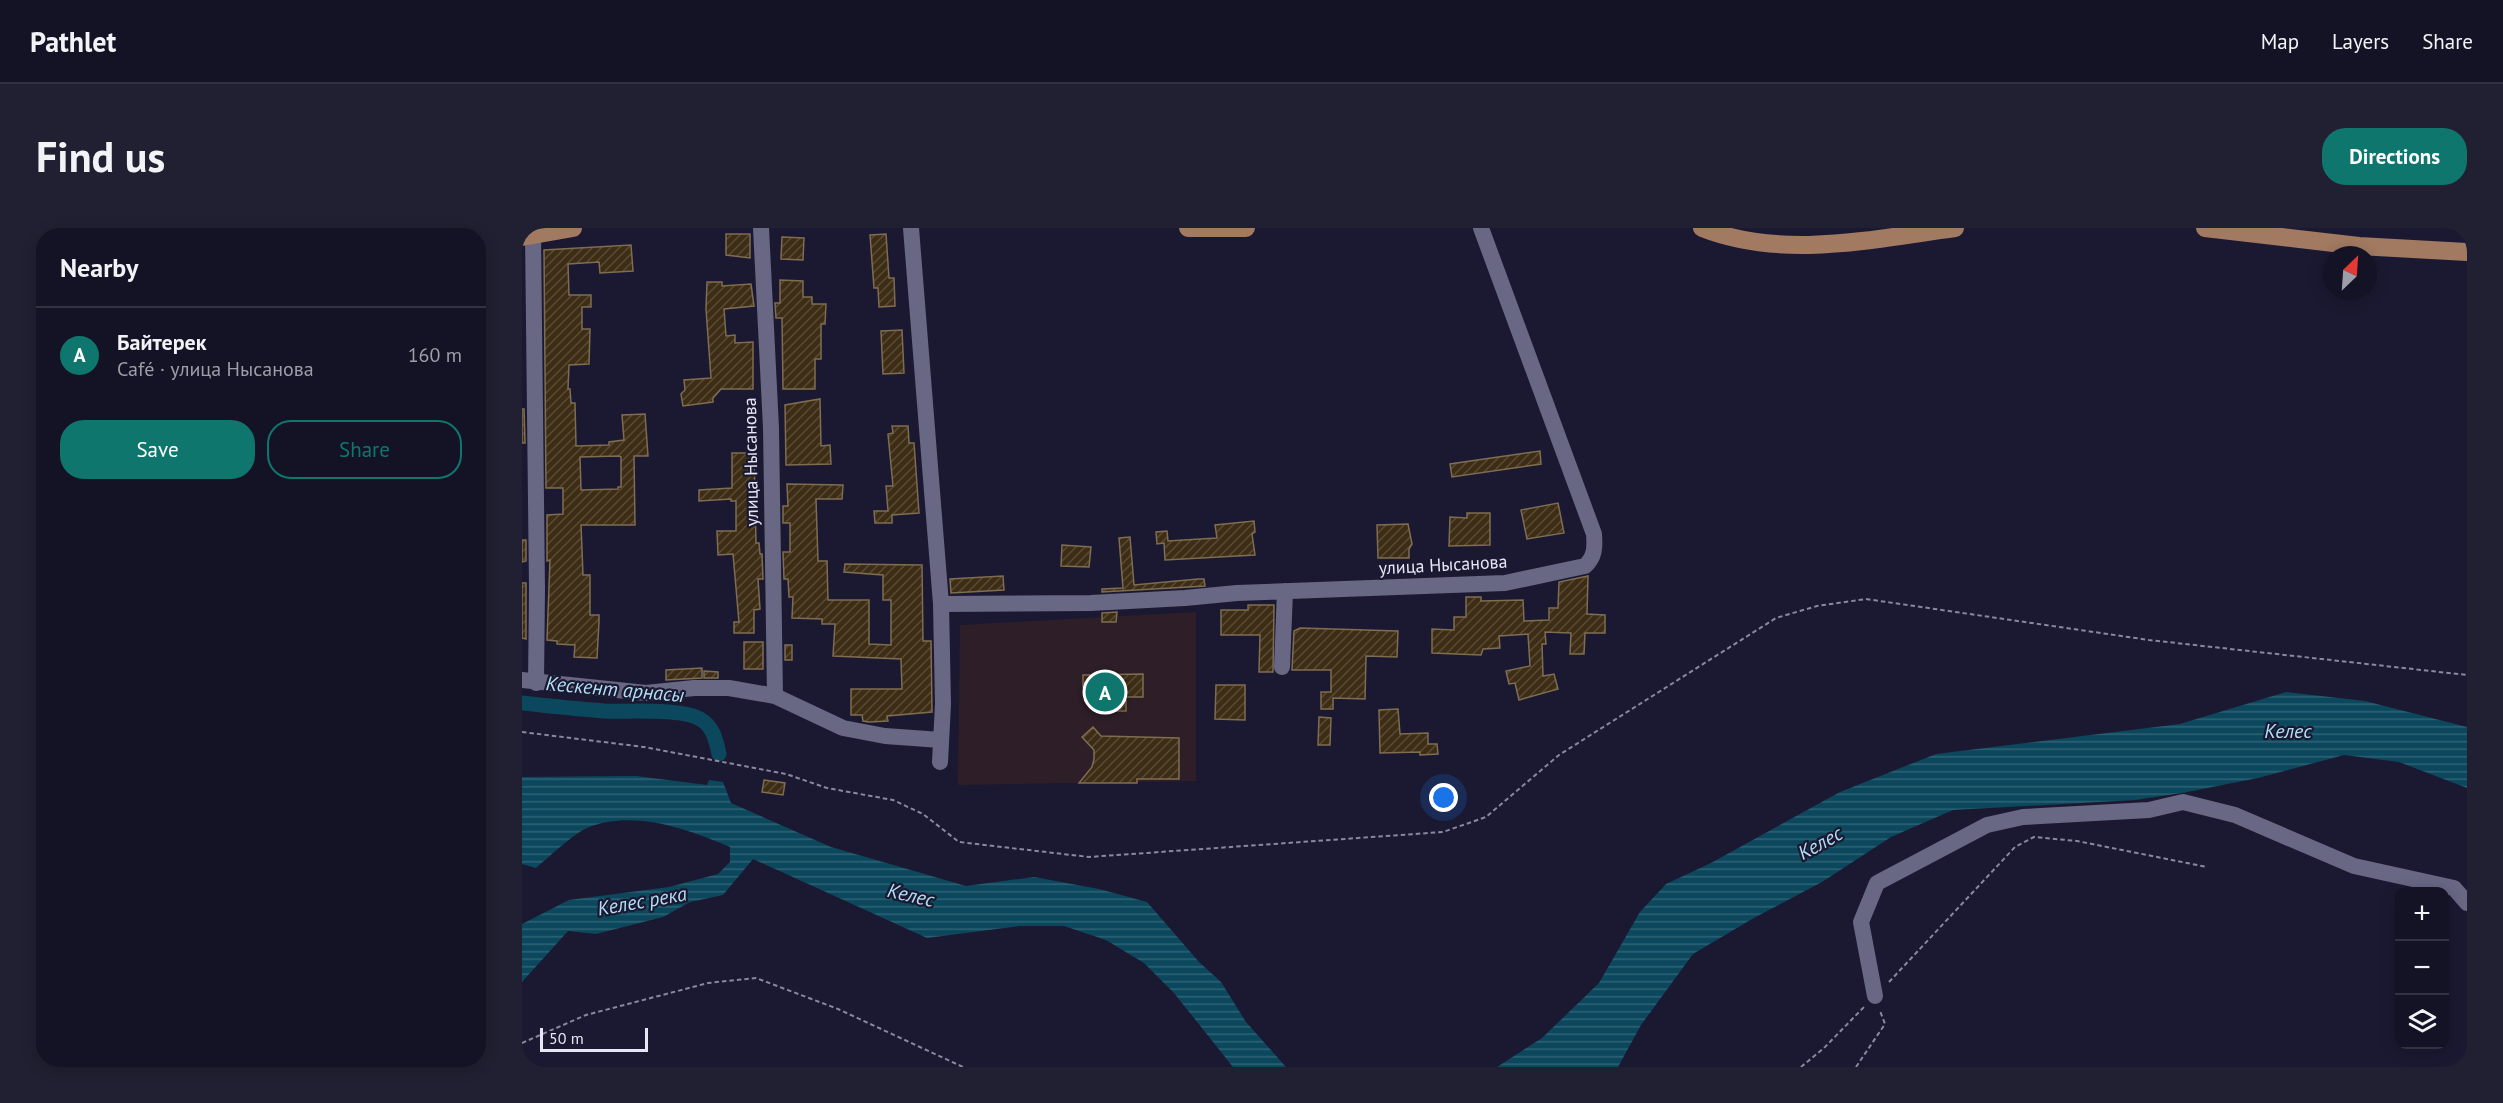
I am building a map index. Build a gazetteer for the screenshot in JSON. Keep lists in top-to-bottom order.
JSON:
{
  "streets": {
    "street": ["улица Нысанова"]
  },
  "water": ["Кескент арнасы", "Келес", "Келес река"],
  "scale_bar": "50 m",
  "north": "top right",
  "page": {
    "header": "Pathlet",
    "nav": ["Map", "Layers", "Share"],
    "buttons": [
      "Directions",
      ["Save", "Share"]
    ],
    "title": "Find us",
    "heading": "Nearby",
    "list": [
      {
        "mark": "A",
        "name": "Байтерек",
        "note": "Café · улица Нысанова",
        "value": "160 m"
      }
    ],
    "pins": "A",
    "map_buttons": ["+", "−"],
    "scale": "50 m"
  }
}
